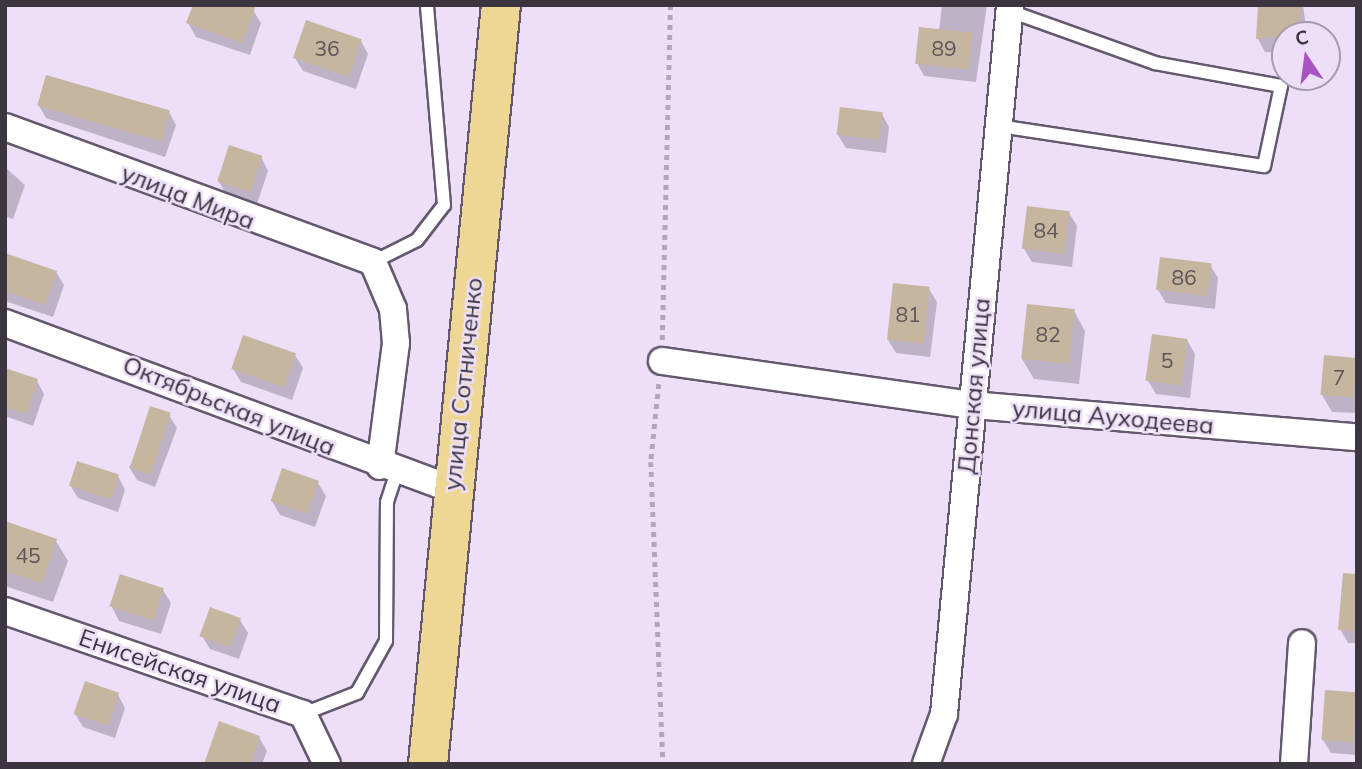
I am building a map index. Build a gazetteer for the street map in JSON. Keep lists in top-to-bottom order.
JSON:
{
  "streets": {
    "main road": ["улица Сотниченко"],
    "street": [
      "улица Мира",
      "Донская улица",
      "Октябрьская улица",
      "улица Ауходеева",
      "Енисейская улица"
    ]
  },
  "crossings": [
    ["улица Сотниченко", "Октябрьская улица"],
    ["Донская улица", "улица Ауходеева"]
  ],
  "house_numbers": [
    "36",
    "89",
    "84",
    "86",
    "81",
    "82",
    "5",
    "7",
    "45"
  ],
  "north": "top"
}
